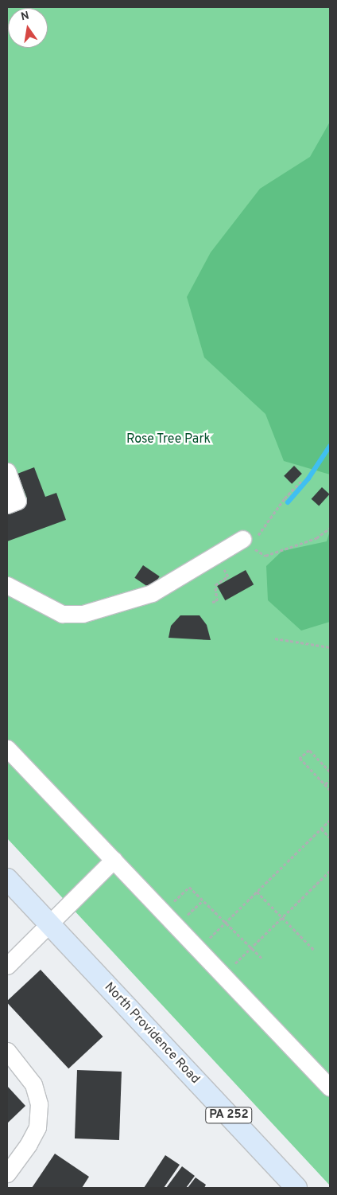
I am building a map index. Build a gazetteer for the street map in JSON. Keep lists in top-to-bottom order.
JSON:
{
  "streets": {
    "main road": ["North Providence Road", "PA 252"]
  },
  "parks": ["Rose Tree Park"],
  "north": "top"
}
